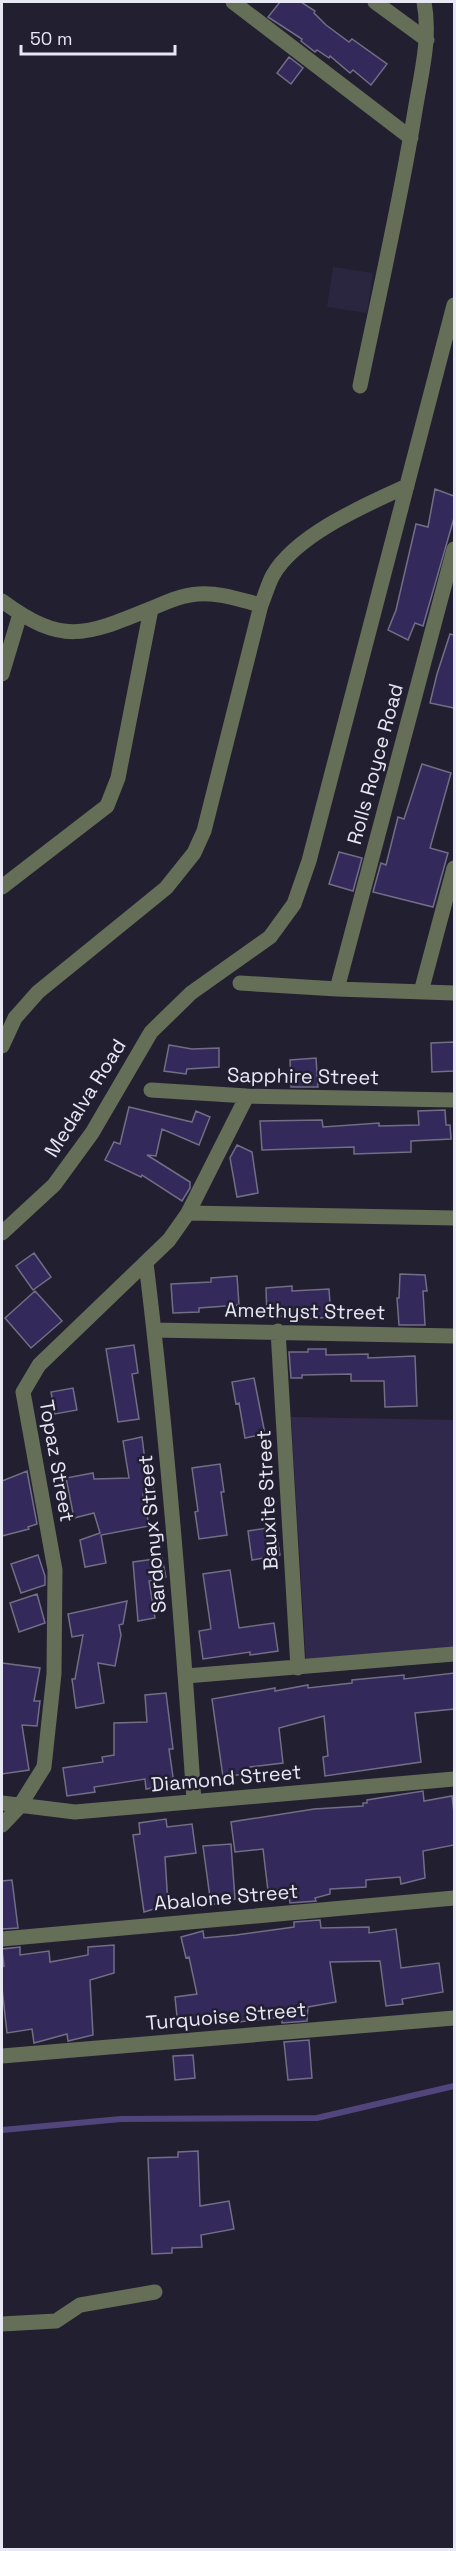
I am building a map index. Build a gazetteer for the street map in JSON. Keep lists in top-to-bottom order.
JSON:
{
  "streets": {
    "street": [
      "Rolls Royce Road",
      "Sapphire Street",
      "Medalva Road",
      "Amethyst Street",
      "Topaz Street",
      "Bauxite Street",
      "Sardonyx Street",
      "Diamond Street",
      "Abalone Street",
      "Turquoise Street"
    ]
  },
  "crossings": [
    ["Sapphire Street", "Topaz Street"],
    ["Amethyst Street", "Bauxite Street"],
    ["Amethyst Street", "Sardonyx Street"],
    ["Topaz Street", "Sardonyx Street"],
    ["Topaz Street", "Diamond Street"],
    ["Sardonyx Street", "Diamond Street"]
  ],
  "scale_bar": "50 m"
}
